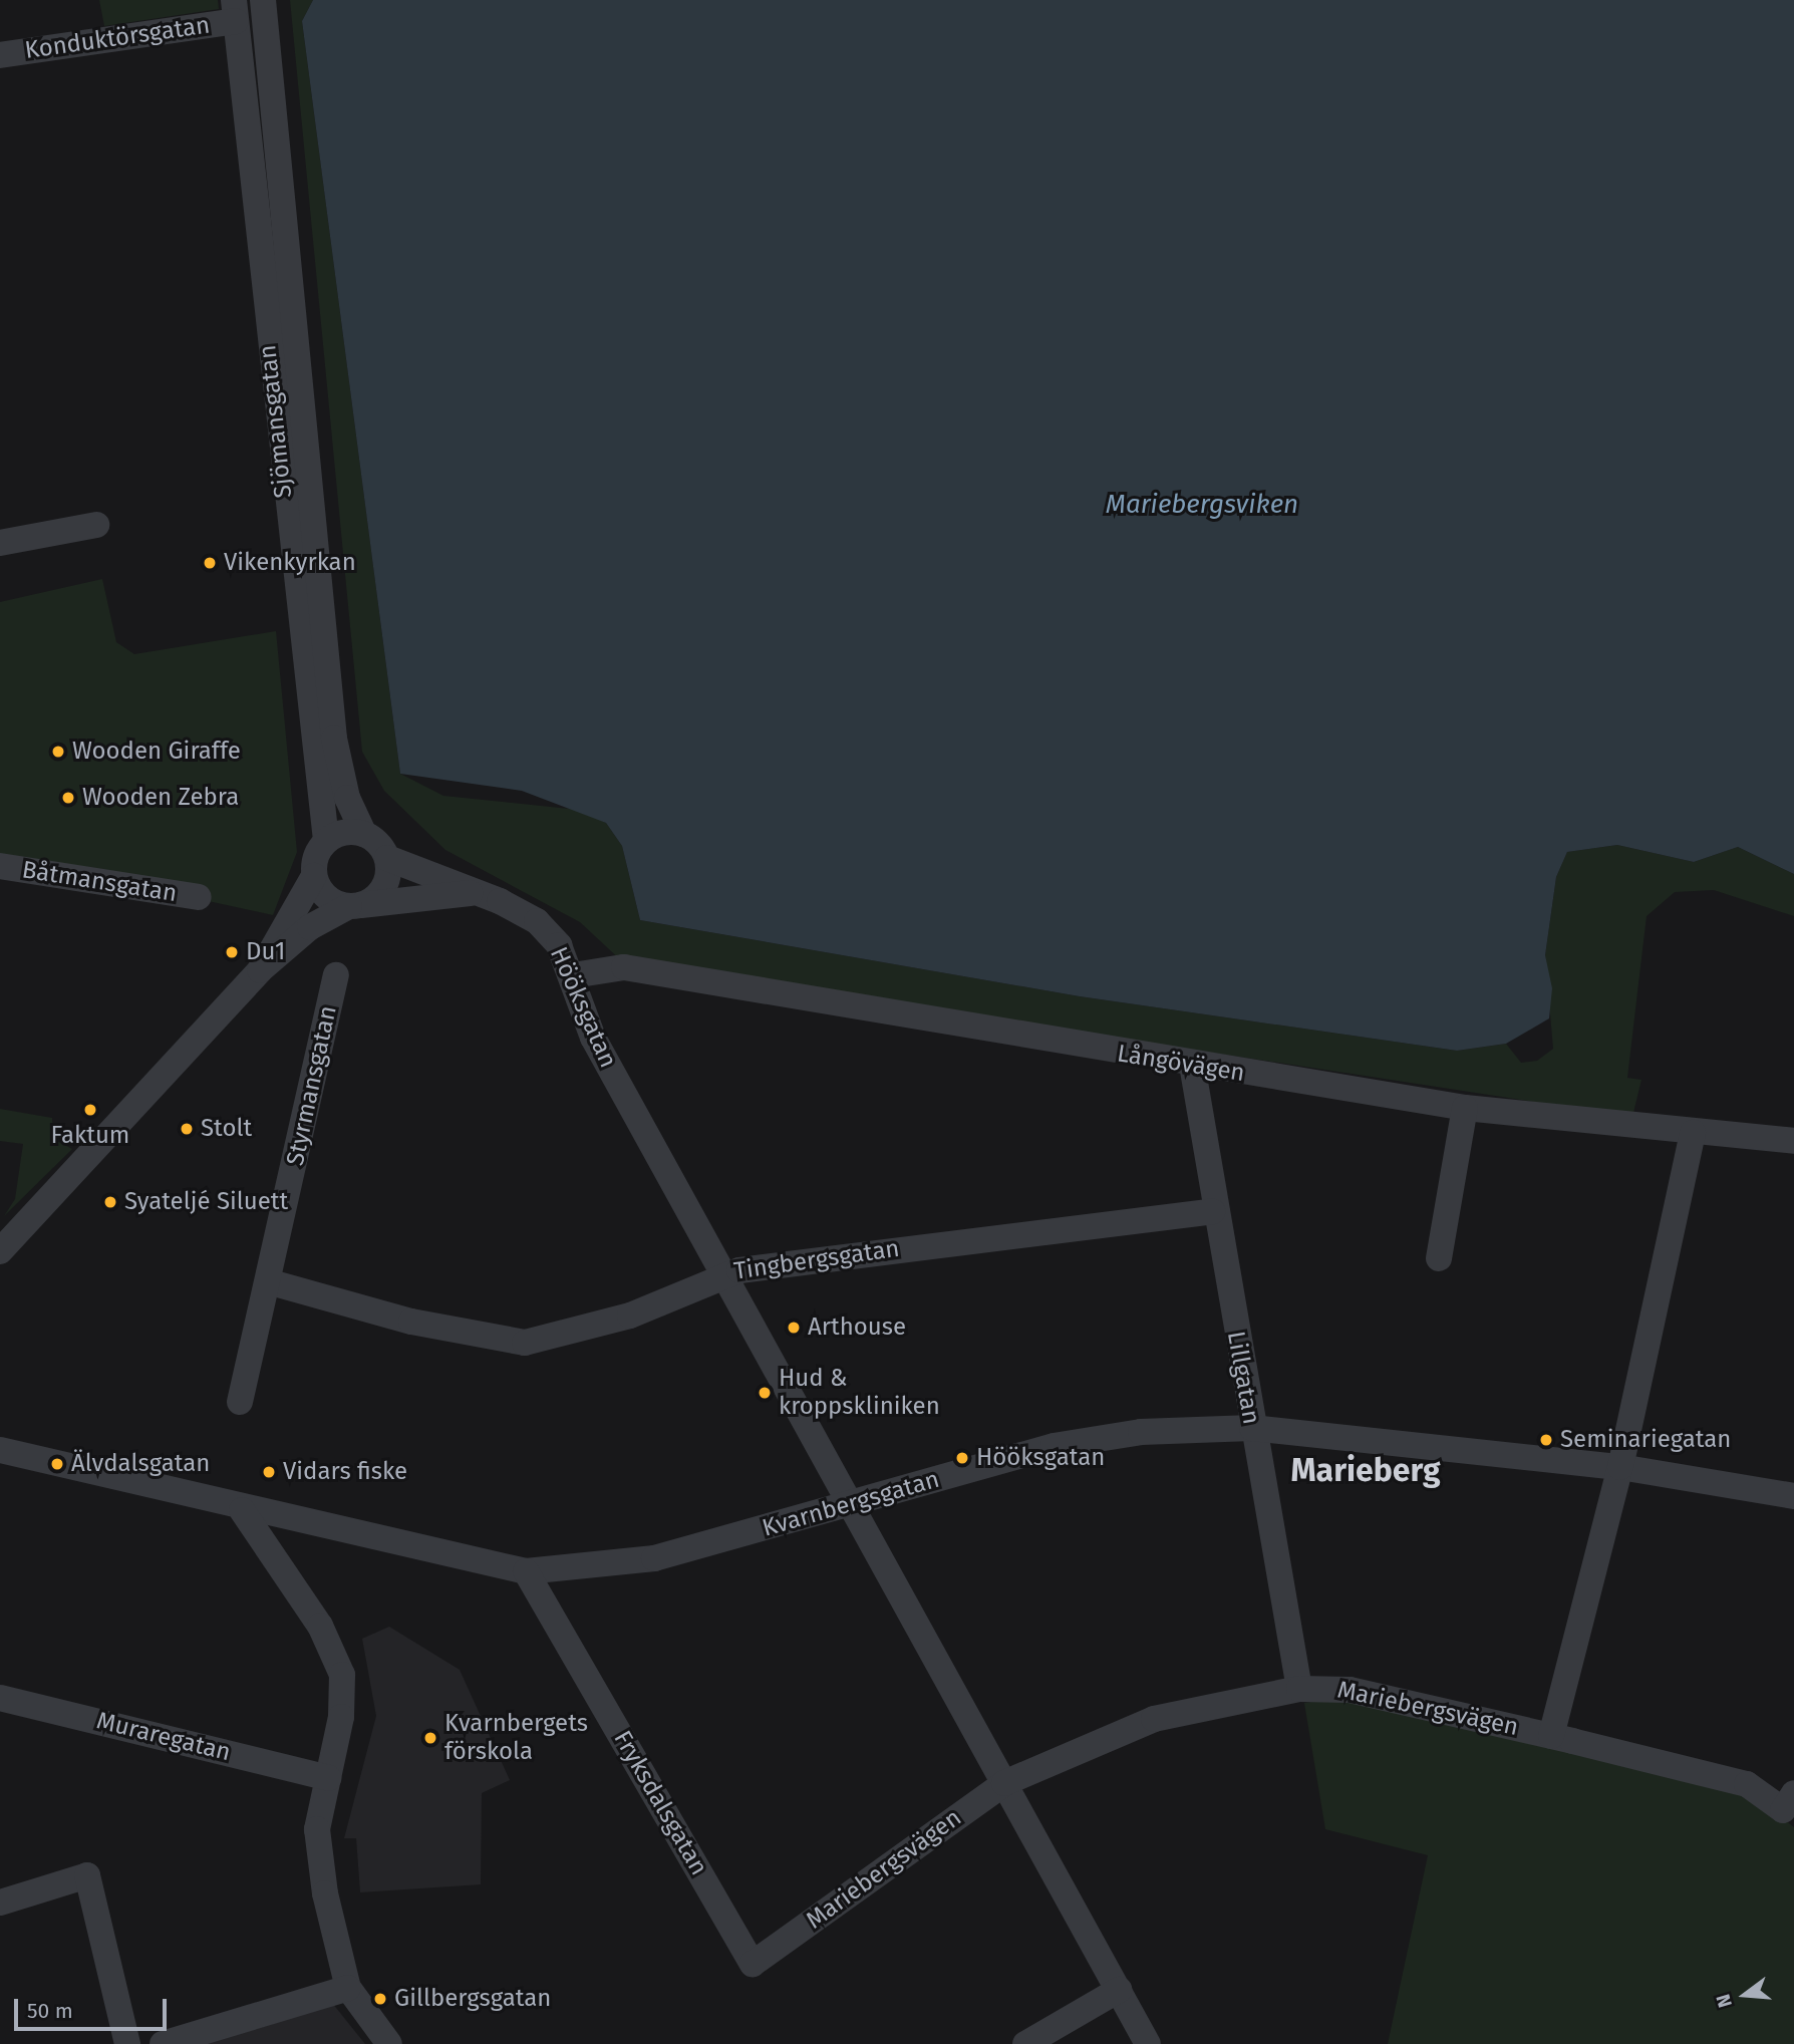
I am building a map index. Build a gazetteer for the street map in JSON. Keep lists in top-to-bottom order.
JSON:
{
  "streets": {
    "street": [
      "Konduktörsgatan",
      "Sjömansgatan",
      "Båtmansgatan",
      "Hööksgatan",
      "Långövägen",
      "Styrmansgatan",
      "Tingbergsgatan",
      "Lillgatan",
      "Kvarnbergsgatan",
      "Mariebergsvägen",
      "Muraregatan",
      "Fryksdalsgatan"
    ]
  },
  "crossings": [
    ["Konduktörsgatan", "Sjömansgatan"],
    ["Sjömansgatan", "Hööksgatan"],
    ["Hööksgatan", "Långövägen"],
    ["Hööksgatan", "Tingbergsgatan"],
    ["Hööksgatan", "Kvarnbergsgatan"],
    ["Hööksgatan", "Mariebergsvägen"],
    ["Långövägen", "Lillgatan"],
    ["Styrmansgatan", "Tingbergsgatan"],
    ["Tingbergsgatan", "Lillgatan"],
    ["Lillgatan", "Kvarnbergsgatan"],
    ["Lillgatan", "Mariebergsvägen"],
    ["Kvarnbergsgatan", "Fryksdalsgatan"],
    ["Mariebergsvägen", "Fryksdalsgatan"]
  ],
  "districts": ["Marieberg"],
  "water": ["Mariebergsviken"],
  "places": [
    "Vikenkyrkan",
    "Wooden Giraffe",
    "Wooden Zebra",
    "Du1",
    "Faktum",
    "Stolt",
    "Syateljé Siluett",
    "Arthouse",
    "Hud & kroppskliniken",
    "Seminariegatan",
    "Hööksgatan",
    "Älvdalsgatan",
    "Vidars fiske",
    "Kvarnbergets förskola",
    "Gillbergsgatan"
  ],
  "scale_bar": "50 m",
  "north": "left"
}
